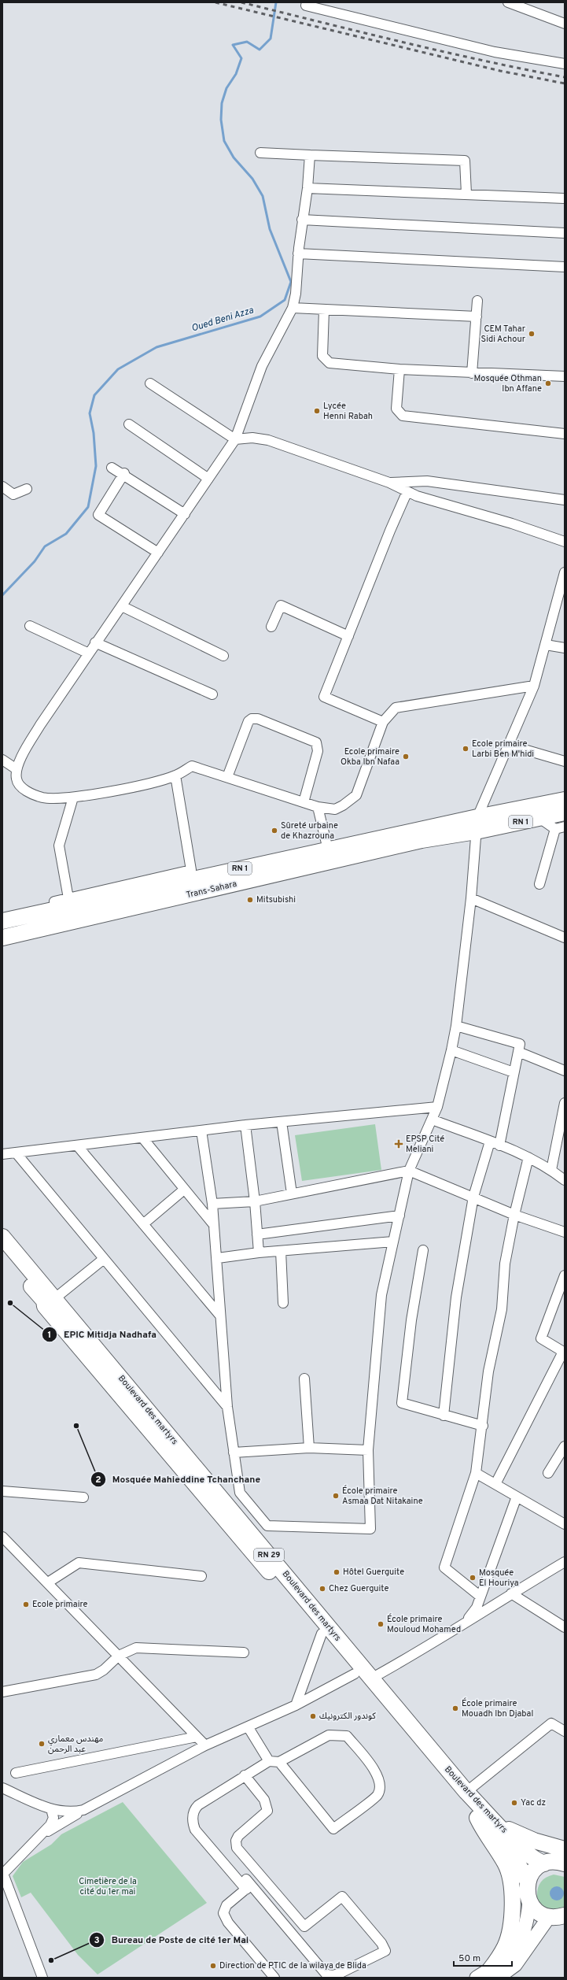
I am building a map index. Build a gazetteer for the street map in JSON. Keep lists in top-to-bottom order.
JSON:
{
  "streets": {
    "highway": [
      "RN 1",
      "Trans-Sahara",
      "Boulevard des martyrs",
      "RN 29"
    ]
  },
  "crossings": [
    ["RN 1", "Trans-Sahara"]
  ],
  "water": ["Oued Beni Azza"],
  "parks": ["Cimetière de la cité du 1er mai"],
  "places": {
    "other": [
      "CEM Tahar Sidi Achour",
      "Mosquée Othman Ibn Affane",
      "Lycée Henni Rabah",
      "Ecole primaire Larbi Ben M'hidi",
      "Ecole primaire Okba Ibn Nafaa",
      "Sûreté urbaine de Khazrouna",
      "Mitsubishi",
      "EPIC Mitidja Nadhafa",
      "Mosquée Mahieddine Tchanchane",
      "École primaire Asmaa Dat Nitakaine",
      "Hôtel Guerguite",
      "Mosquée El Houriya",
      "Chez Guerguite",
      "Ecole primaire",
      "École primaire Mouloud Mohamed",
      "École primaire Mouadh Ibn Djabal",
      "كوندور الكترونيك",
      "مهندس معماري عبد الرحمن",
      "Yac dz",
      "Bureau de Poste de cité 1er Mai",
      "Direction de PTIC de la wilaya de Blida"
    ],
    "health": ["EPSP Cité Meliani"]
  },
  "scale_bar": "50 m"
}
